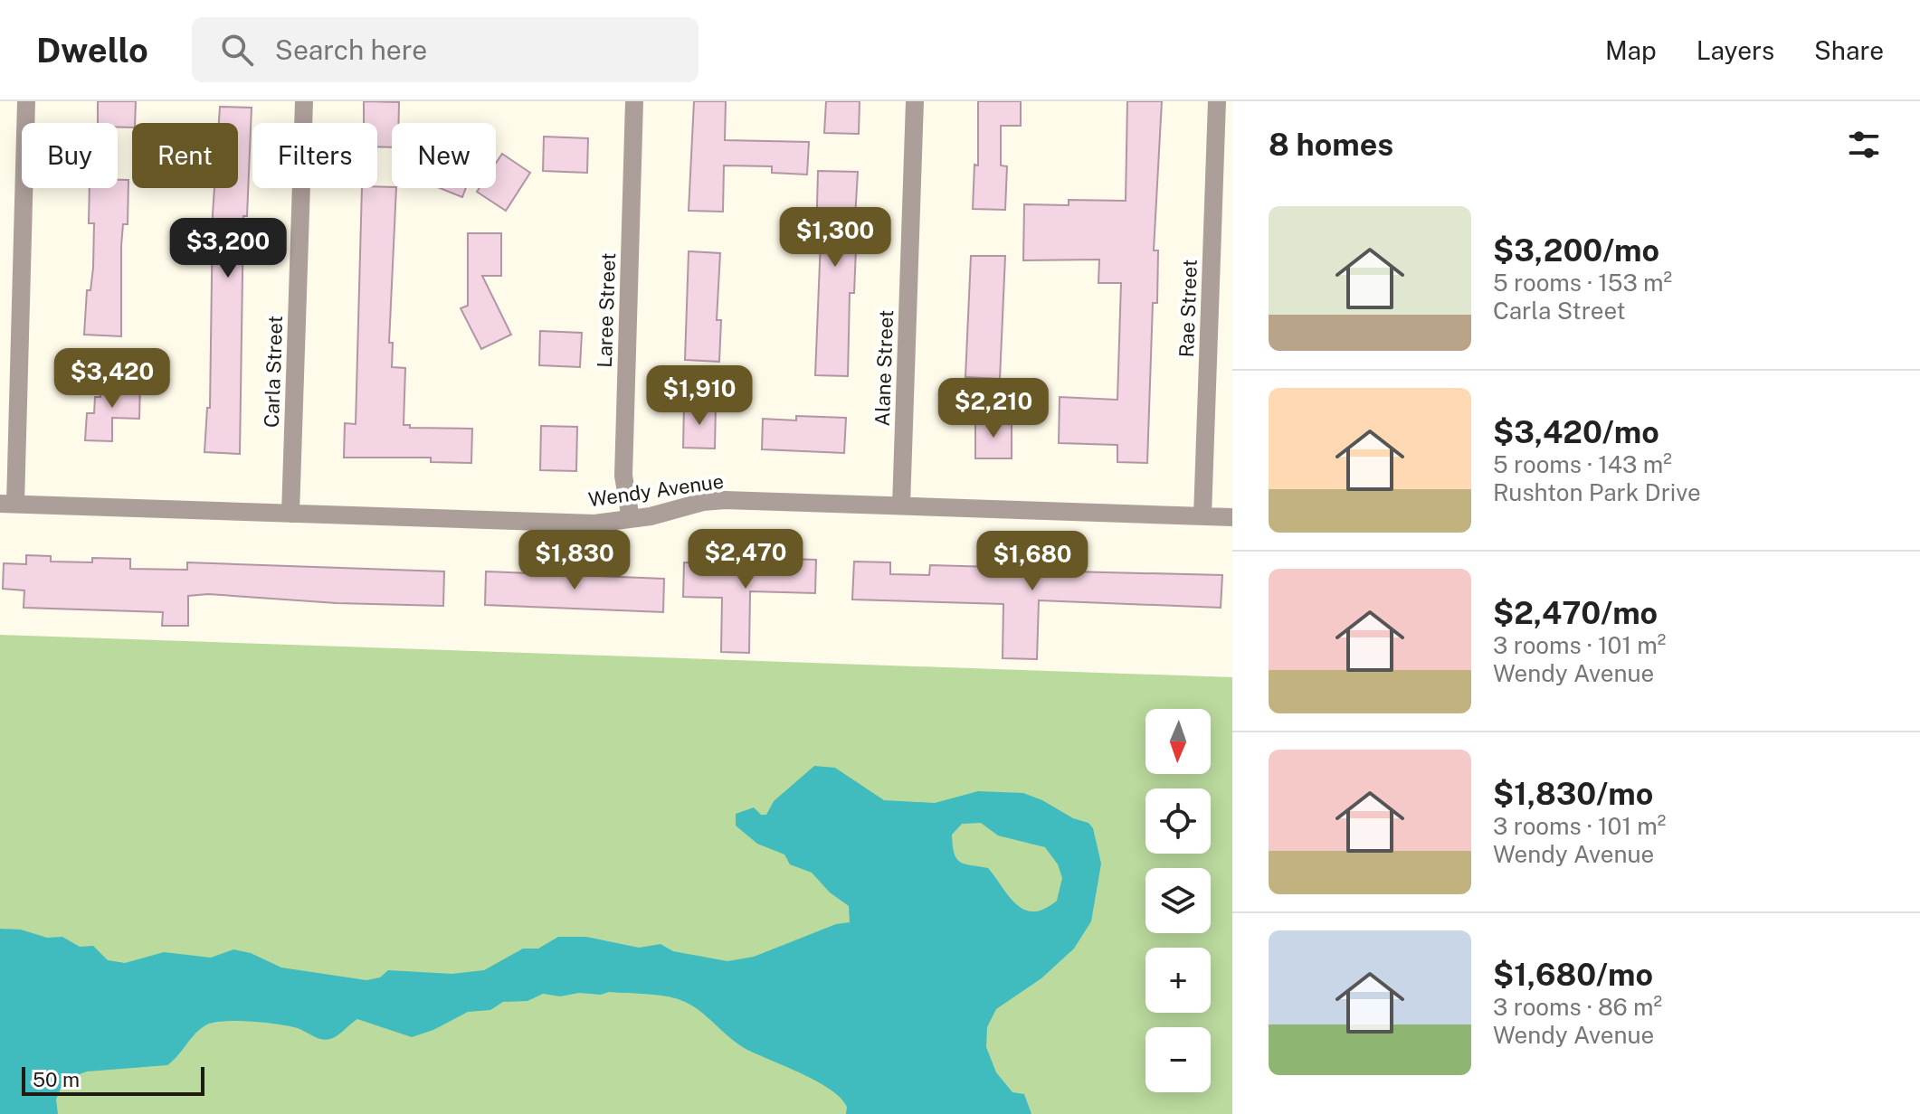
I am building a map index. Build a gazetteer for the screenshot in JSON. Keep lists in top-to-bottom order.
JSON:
{
  "streets": {
    "street": [
      "Rae Street",
      "Laree Street",
      "Alane Street",
      "Carla Street",
      "Wendy Avenue"
    ]
  },
  "crossings": [
    ["Rae Street", "Wendy Avenue"],
    ["Laree Street", "Wendy Avenue"],
    ["Alane Street", "Wendy Avenue"],
    ["Carla Street", "Wendy Avenue"]
  ],
  "scale_bar": "50 m",
  "north": "bottom",
  "page": {
    "header": "Dwello",
    "search": "Search here",
    "nav": ["Map", "Layers", "Share"],
    "heading": "8 homes",
    "chip": [
      "Buy",
      "Rent",
      "Filters",
      "New"
    ],
    "list": [
      {
        "name": "$3,200/mo",
        "note": "5 rooms · 153 m² · Carla Street"
      },
      {
        "name": "$3,420/mo",
        "note": "5 rooms · 143 m² · Rushton Park Drive"
      },
      {
        "name": "$2,470/mo",
        "note": "3 rooms · 101 m² · Wendy Avenue"
      },
      {
        "name": "$1,830/mo",
        "note": "3 rooms · 101 m² · Wendy Avenue"
      },
      {
        "name": "$1,680/mo",
        "note": "3 rooms · 86 m² · Wendy Avenue"
      }
    ],
    "price": [
      "$1,300",
      "$3,200",
      "$3,420",
      "$1,910",
      "$2,210",
      "$2,470",
      "$1,830",
      "$1,680"
    ],
    "map_buttons": ["+", "−"],
    "scale": "50 m"
  }
}
